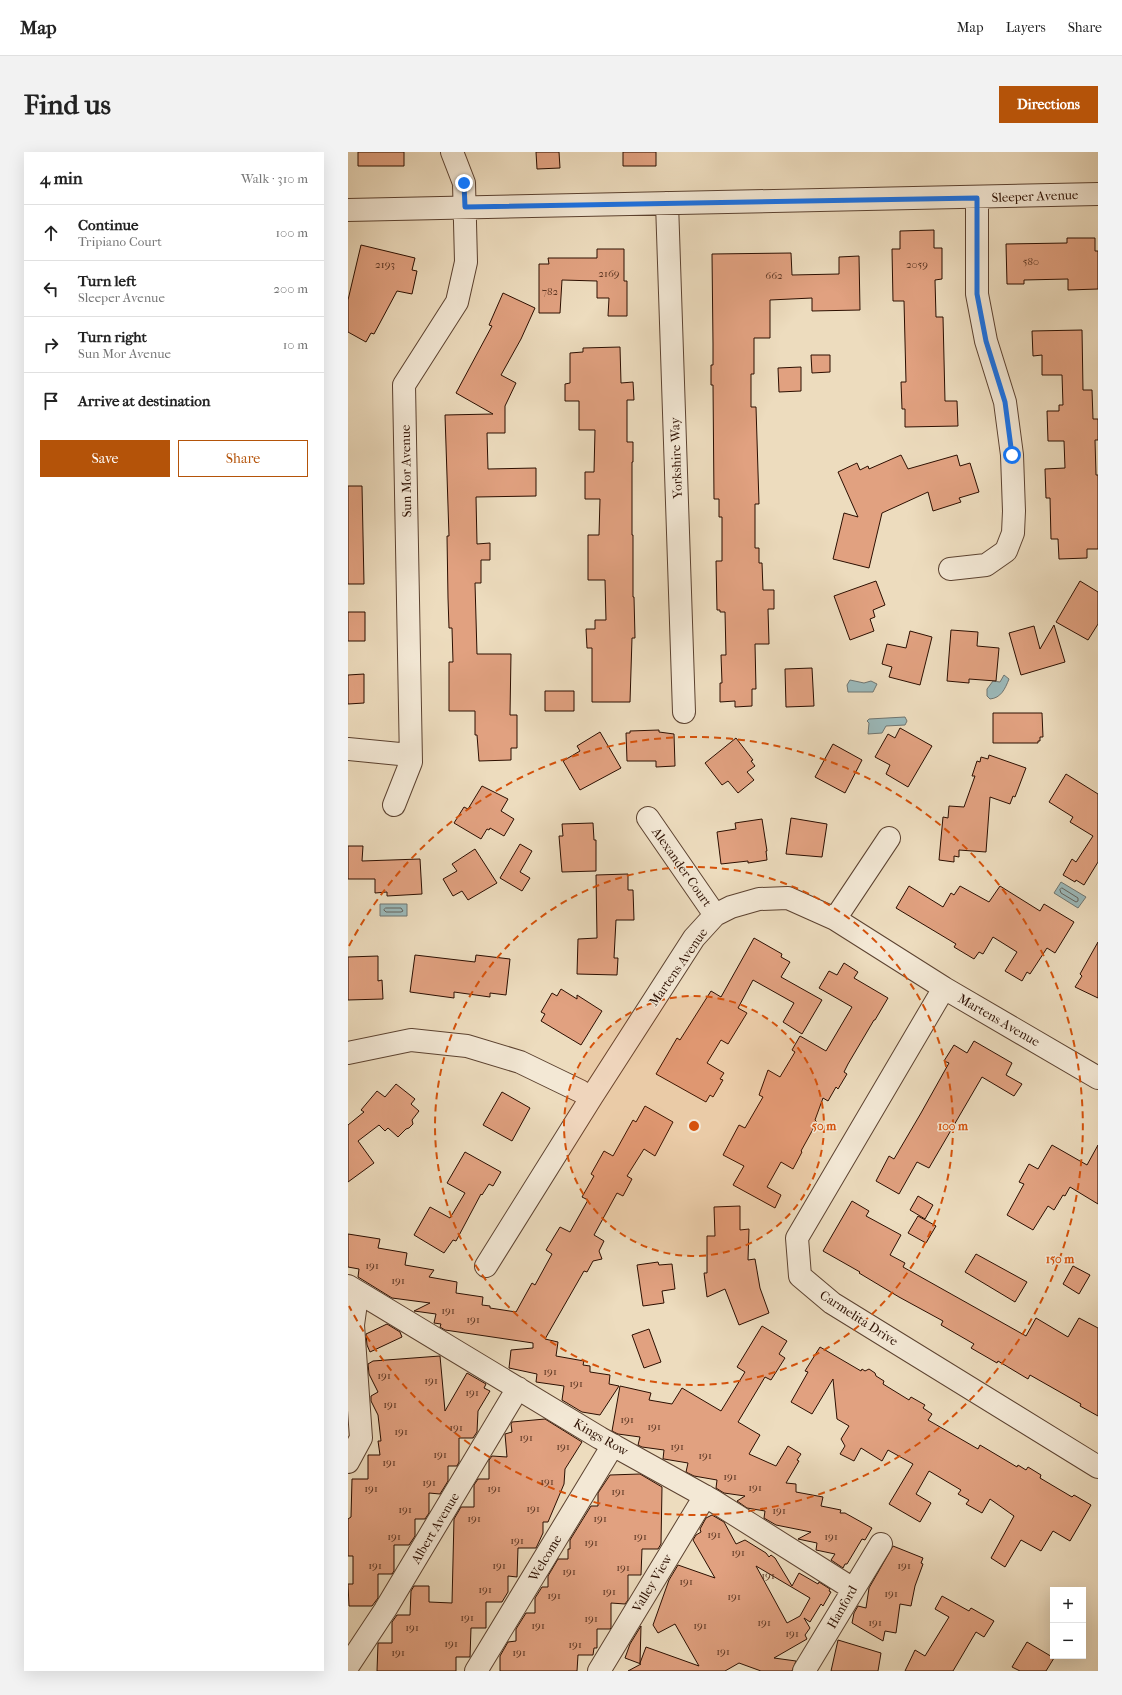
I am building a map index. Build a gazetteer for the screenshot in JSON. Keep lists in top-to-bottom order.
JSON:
{
  "streets": {
    "street": [
      "Sleeper Avenue",
      "Yorkshire Way",
      "Sun Mor Avenue",
      "Alexander Court",
      "Martens Avenue",
      "Carmelita Drive",
      "Kings Row",
      "Albert Avenue",
      "Welcome",
      "Valley View",
      "Hanford"
    ]
  },
  "crossings": [
    ["Sleeper Avenue", "Yorkshire Way"],
    ["Sleeper Avenue", "Sun Mor Avenue"],
    ["Alexander Court", "Martens Avenue"],
    ["Martens Avenue", "Carmelita Drive"],
    ["Kings Row", "Albert Avenue"],
    ["Kings Row", "Welcome"],
    ["Kings Row", "Valley View"],
    ["Kings Row", "Hanford"]
  ],
  "house_numbers": [
    "580",
    "2193",
    "2059",
    "2169",
    "662",
    "782",
    "191",
    "191",
    "191",
    "191",
    "191",
    "191",
    "191",
    "191",
    "191",
    "191",
    "191",
    "191",
    "191",
    "191",
    "191",
    "191",
    "191",
    "191",
    "191",
    "191",
    "191",
    "191",
    "191",
    "191",
    "191",
    "191",
    "191",
    "191",
    "191",
    "191",
    "191",
    "191",
    "191",
    "191",
    "191",
    "191",
    "191",
    "191",
    "191",
    "191",
    "191",
    "191",
    "191",
    "191",
    "191",
    "191",
    "191",
    "191",
    "191",
    "191",
    "191",
    "191",
    "191",
    "191",
    "191",
    "191",
    "191",
    "191",
    "191",
    "191",
    "191",
    "191",
    "191",
    "191"
  ],
  "page": {
    "header": "Map",
    "nav": ["Map", "Layers", "Share"],
    "buttons": [
      "Directions",
      ["Save", "Share"]
    ],
    "title": "Find us",
    "heading": ["4 min", "Walk · 310 m"],
    "list": [
      ["Continue", "Tripiano Court", "100 m"],
      ["Turn left", "Sleeper Avenue", "200 m"],
      ["Turn right", "Sun Mor Avenue", "10 m"],
      "Arrive at destination"
    ],
    "map_buttons": ["+", "−"]
  },
  "rings": ["50 m", "100 m", "150 m"]
}
